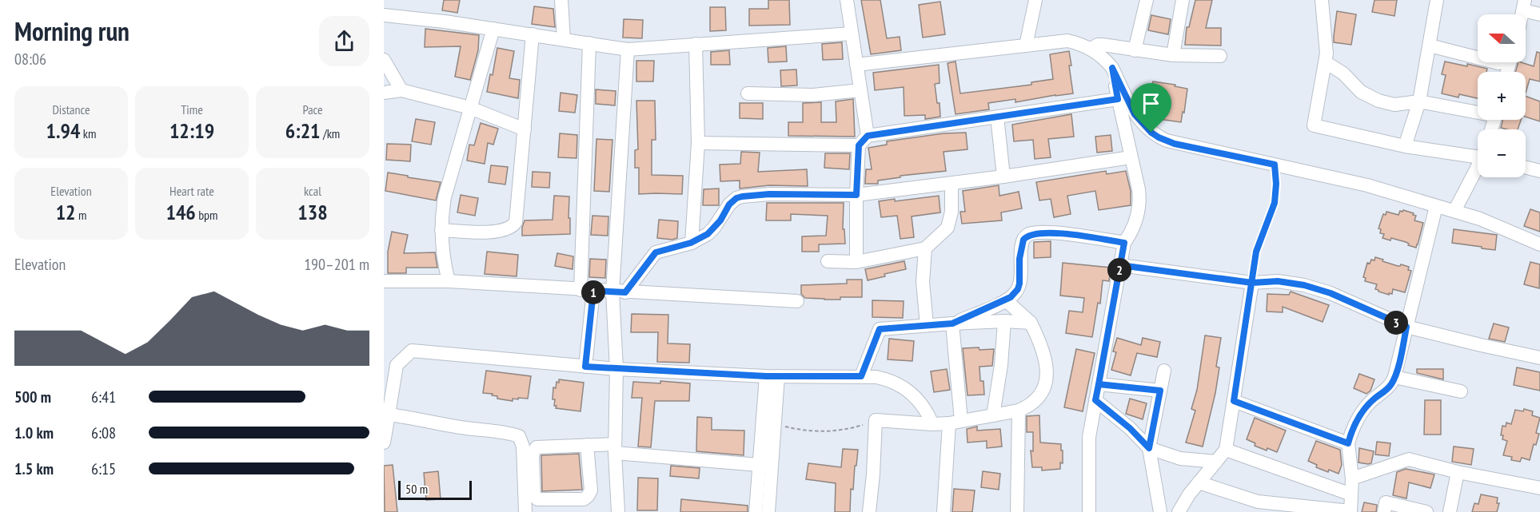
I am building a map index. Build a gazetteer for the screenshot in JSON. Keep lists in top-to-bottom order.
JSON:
{
  "scale_bar": "50 m",
  "north": "left",
  "page": {
    "heading": ["Morning run", "08:06"],
    "map_buttons": ["+", "−"],
    "stats": [
      ["Distance", "1.94 km"],
      ["Time", "12:19"],
      ["Pace", "6:21 /km"],
      ["Elevation", "12 m"],
      ["Heart rate", "146 bpm"],
      ["kcal", "138"]
    ],
    "chart": ["Elevation", "190–201 m"],
    "pins": ["2", "1", "3"],
    "list": [
      {
        "name": "500 m",
        "note": "6:41"
      },
      {
        "name": "1.0 km",
        "note": "6:08"
      },
      {
        "name": "1.5 km",
        "note": "6:15"
      }
    ],
    "scale": "50 m"
  }
}
